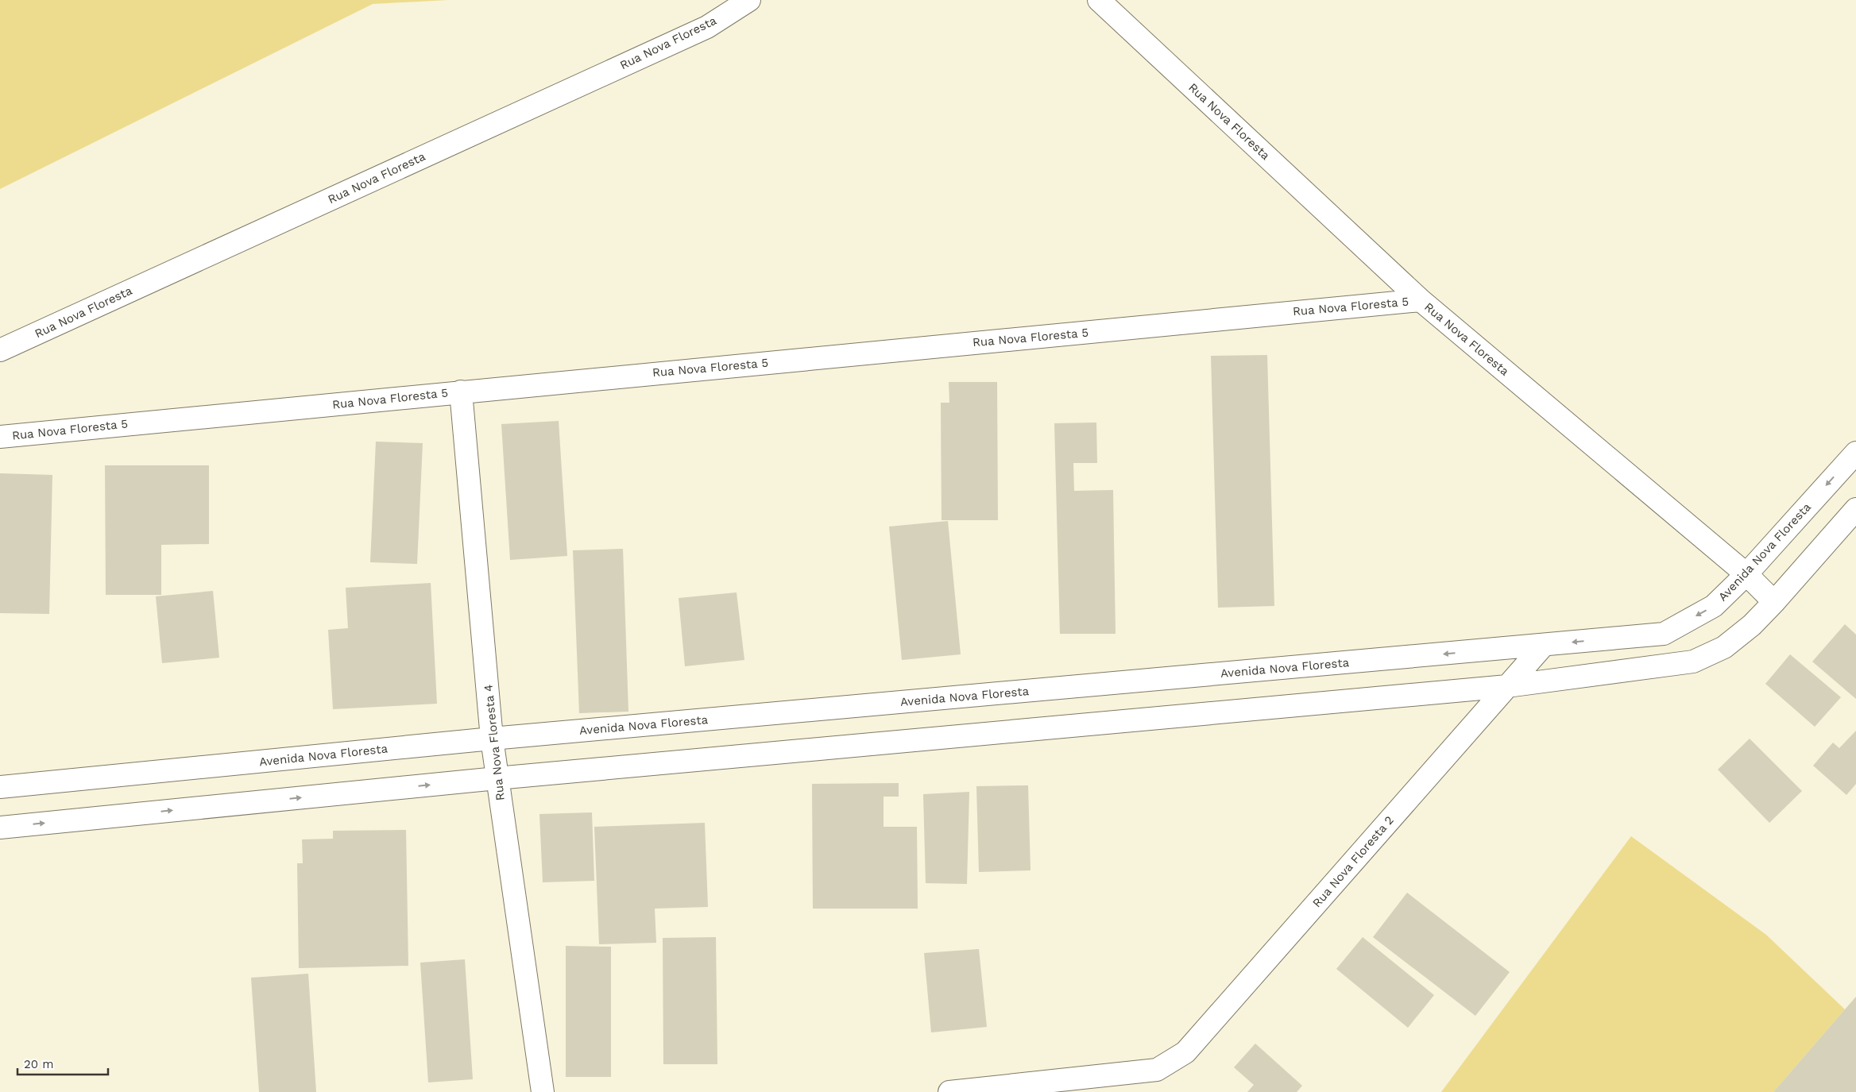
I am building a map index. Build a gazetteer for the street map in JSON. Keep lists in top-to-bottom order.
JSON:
{
  "streets": {
    "street": [
      "Rua Nova Floresta",
      "Rua Nova Floresta 5",
      "Avenida Nova Floresta",
      "Rua Nova Floresta 4",
      "Rua Nova Floresta 2"
    ]
  },
  "crossings": [
    ["Rua Nova Floresta", "Rua Nova Floresta 5"],
    ["Rua Nova Floresta", "Avenida Nova Floresta"],
    ["Rua Nova Floresta 5", "Rua Nova Floresta 4"],
    ["Avenida Nova Floresta", "Rua Nova Floresta 4"],
    ["Avenida Nova Floresta", "Rua Nova Floresta 2"]
  ],
  "scale_bar": "20 m"
}
